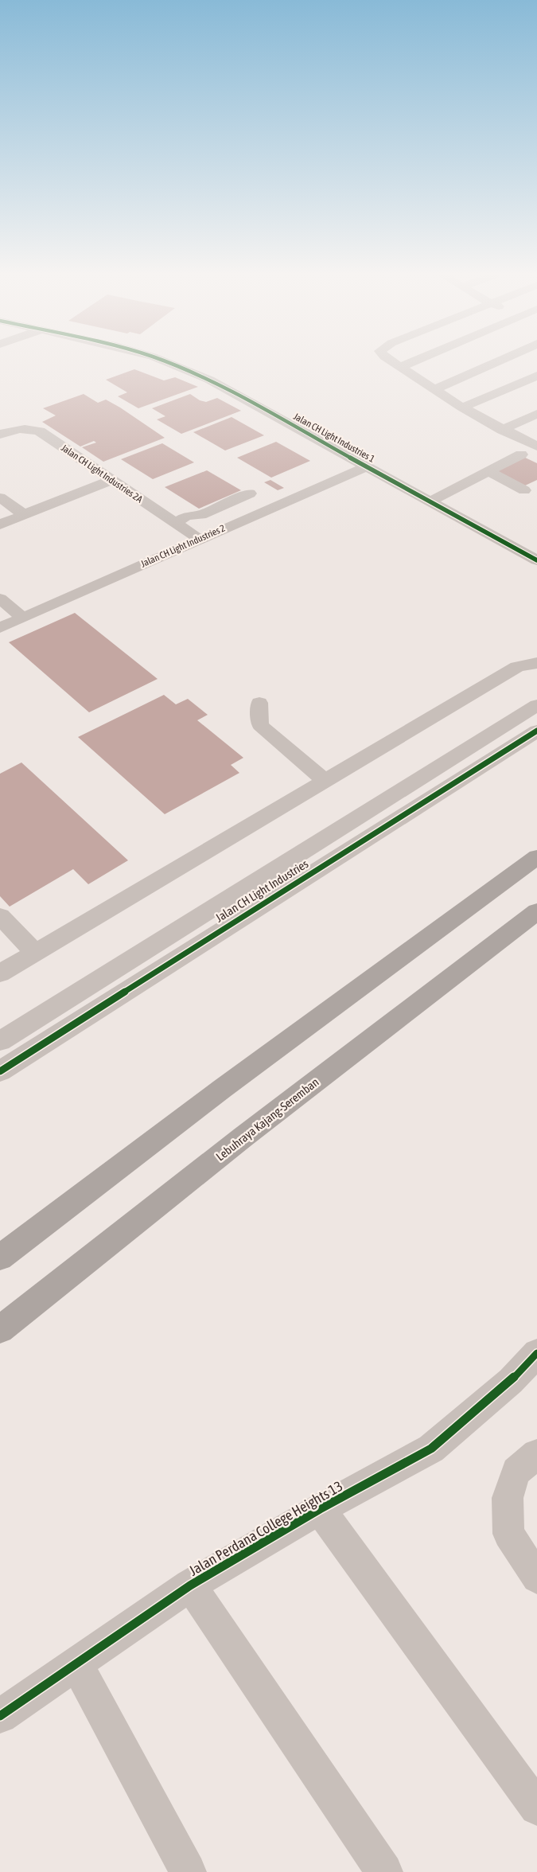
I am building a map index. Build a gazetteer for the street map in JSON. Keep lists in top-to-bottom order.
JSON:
{
  "streets": {
    "highway": ["Lebuhraya Kajang-Seremban"],
    "street": [
      "Jalan CH Light Industries 1",
      "Jalan CH Light Industries 2A",
      "Jalan CH Light Industries 2",
      "Jalan CH Light Industries",
      "Jalan Perdana College Heights 13"
    ]
  },
  "crossings": [
    ["Jalan CH Light Industries 1", "Jalan CH Light Industries 2"],
    ["Jalan CH Light Industries 2A", "Jalan CH Light Industries 2"]
  ]
}
